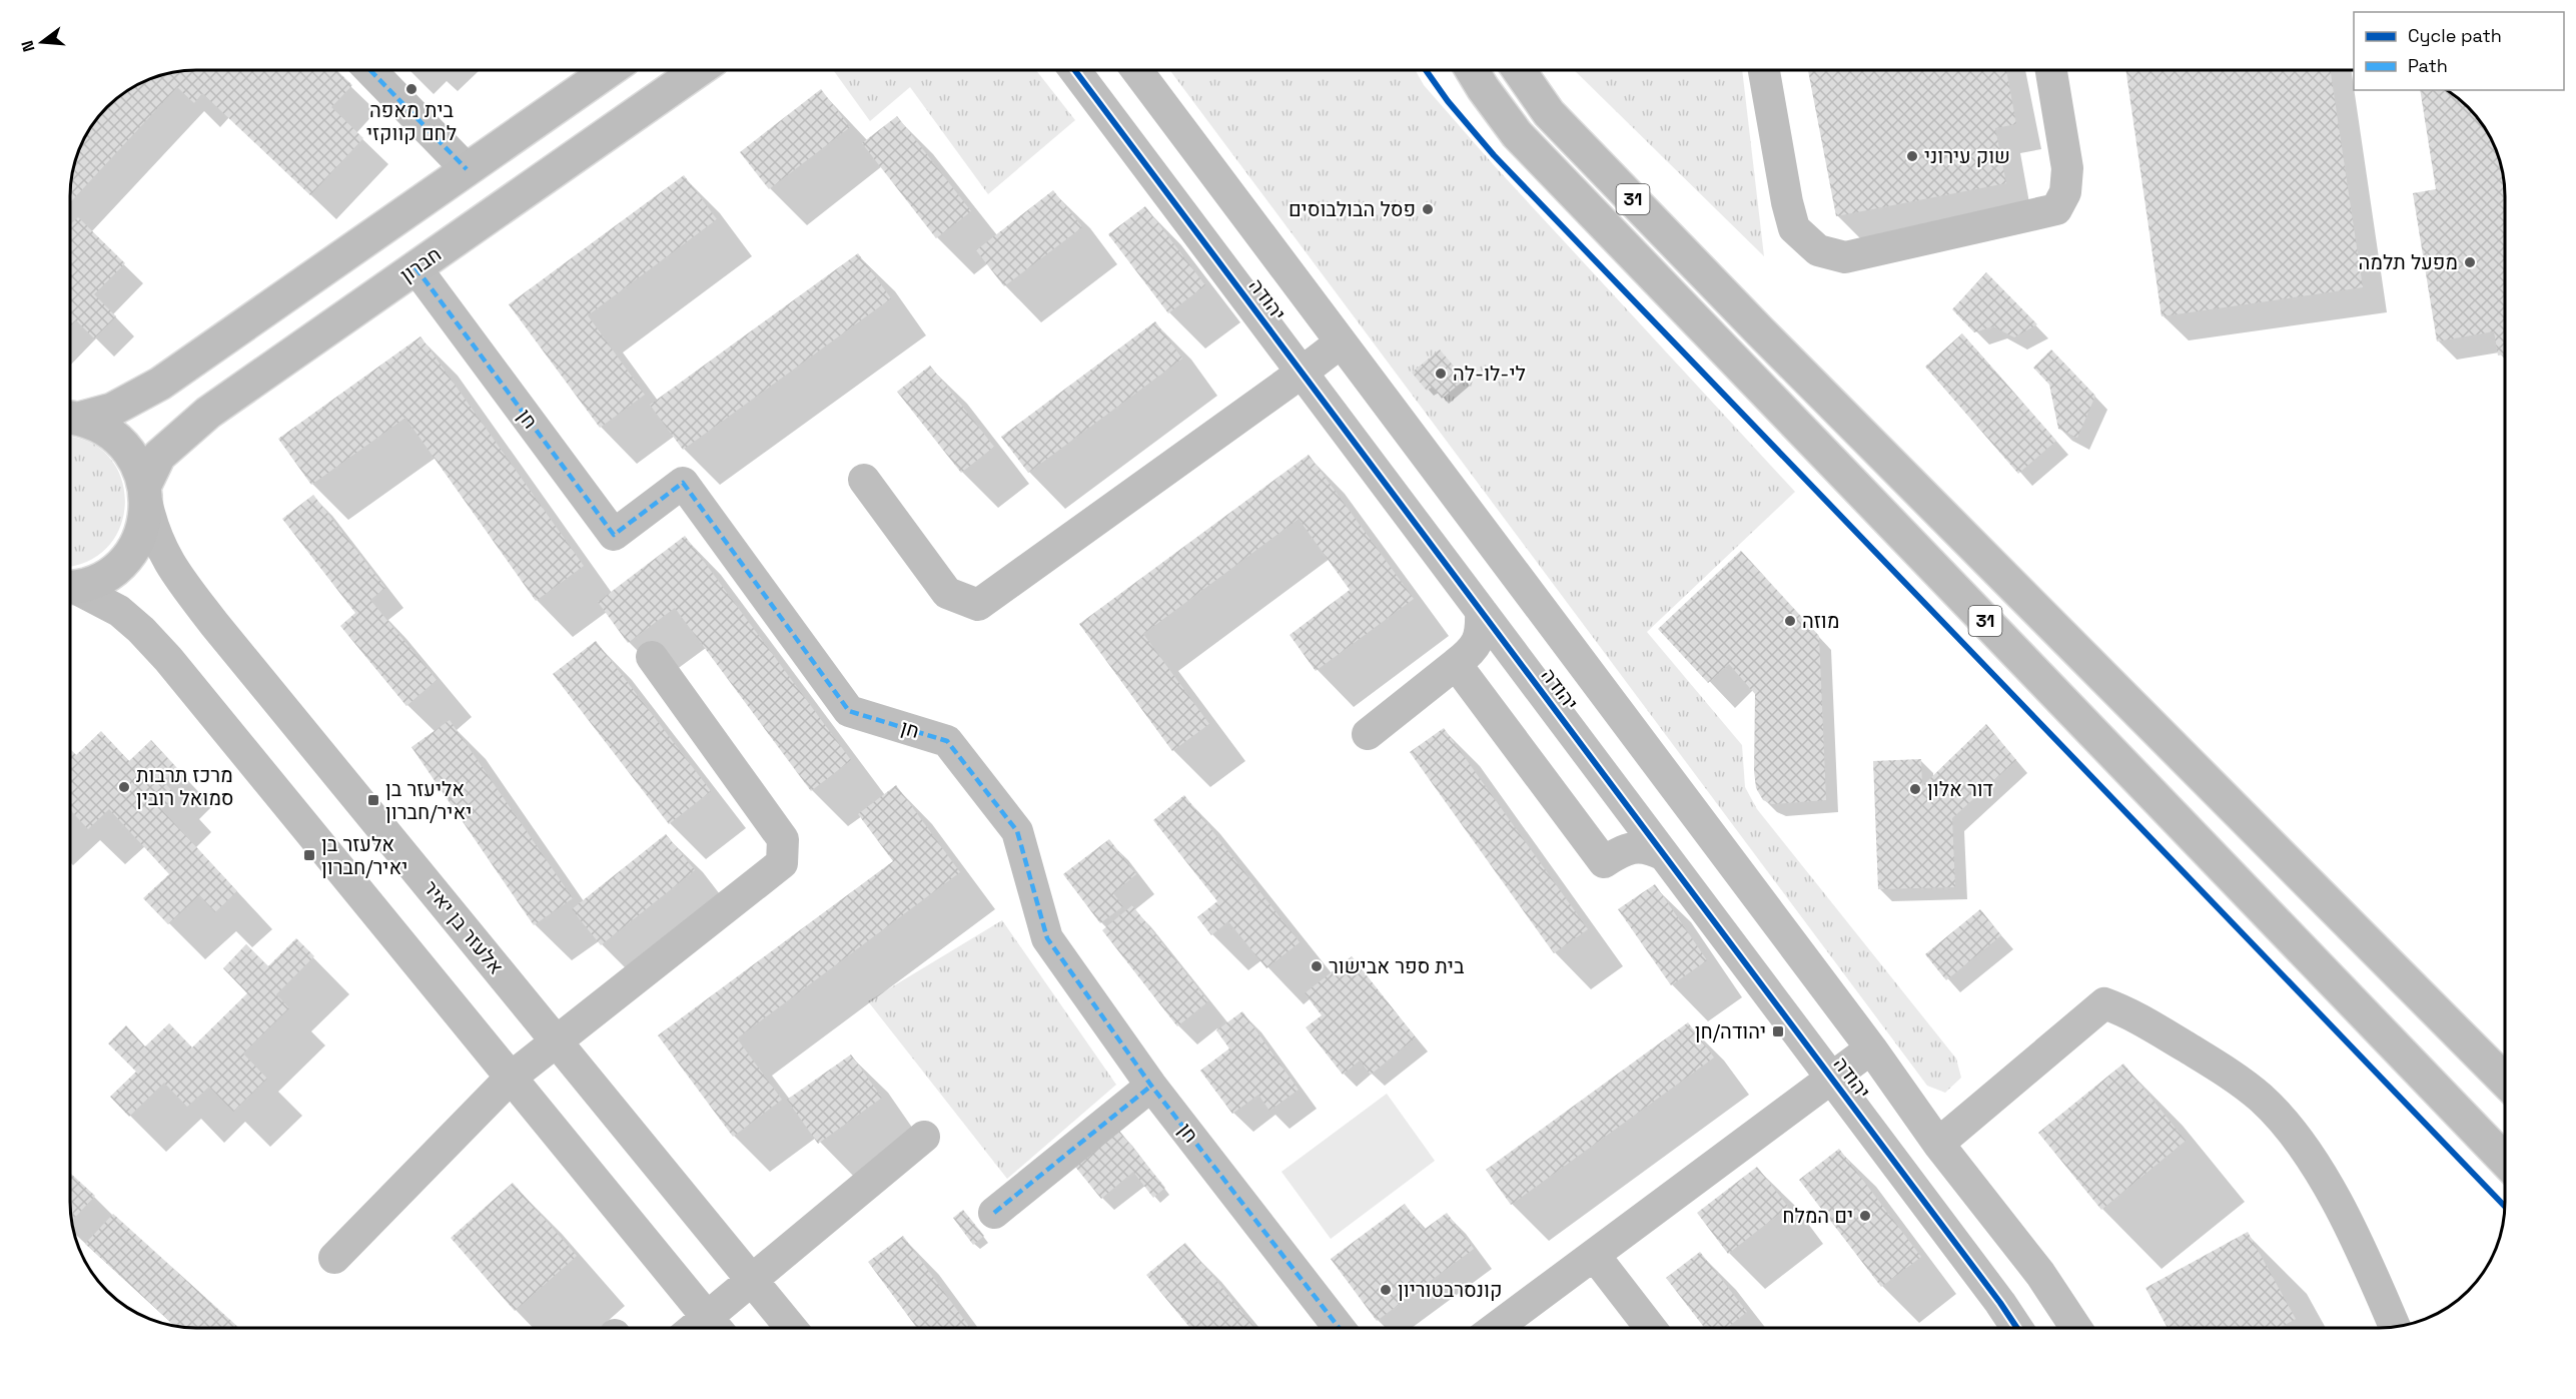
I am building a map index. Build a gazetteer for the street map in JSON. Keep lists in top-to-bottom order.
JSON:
{
  "streets": {
    "main road": ["31", "חברון"],
    "street": ["יהודה", "חן", "אלעזר בן יאיר"]
  },
  "crossings": [
    ["חברון", "חן"],
    ["חברון", "אלעזר בן יאיר"]
  ],
  "places": {
    "other": [
      "בית מאפה לחם קווקזי",
      "שוק עירוני",
      "פסל הבולבוסים",
      "מפעל תלמה",
      "לי-לו-לה",
      "מוזה",
      "מרכז תרבות סמואל רובין",
      "דור אלון",
      "בית ספר אבישור",
      "ים המלח",
      "קונסרבטוריון"
    ],
    "transit": ["אליעזר בן יאיר/חברון", "אלעזר בן יאיר/חברון", "יהודה/חן"]
  },
  "legend": ["Cycle path", "Path"],
  "north": "left"
}
